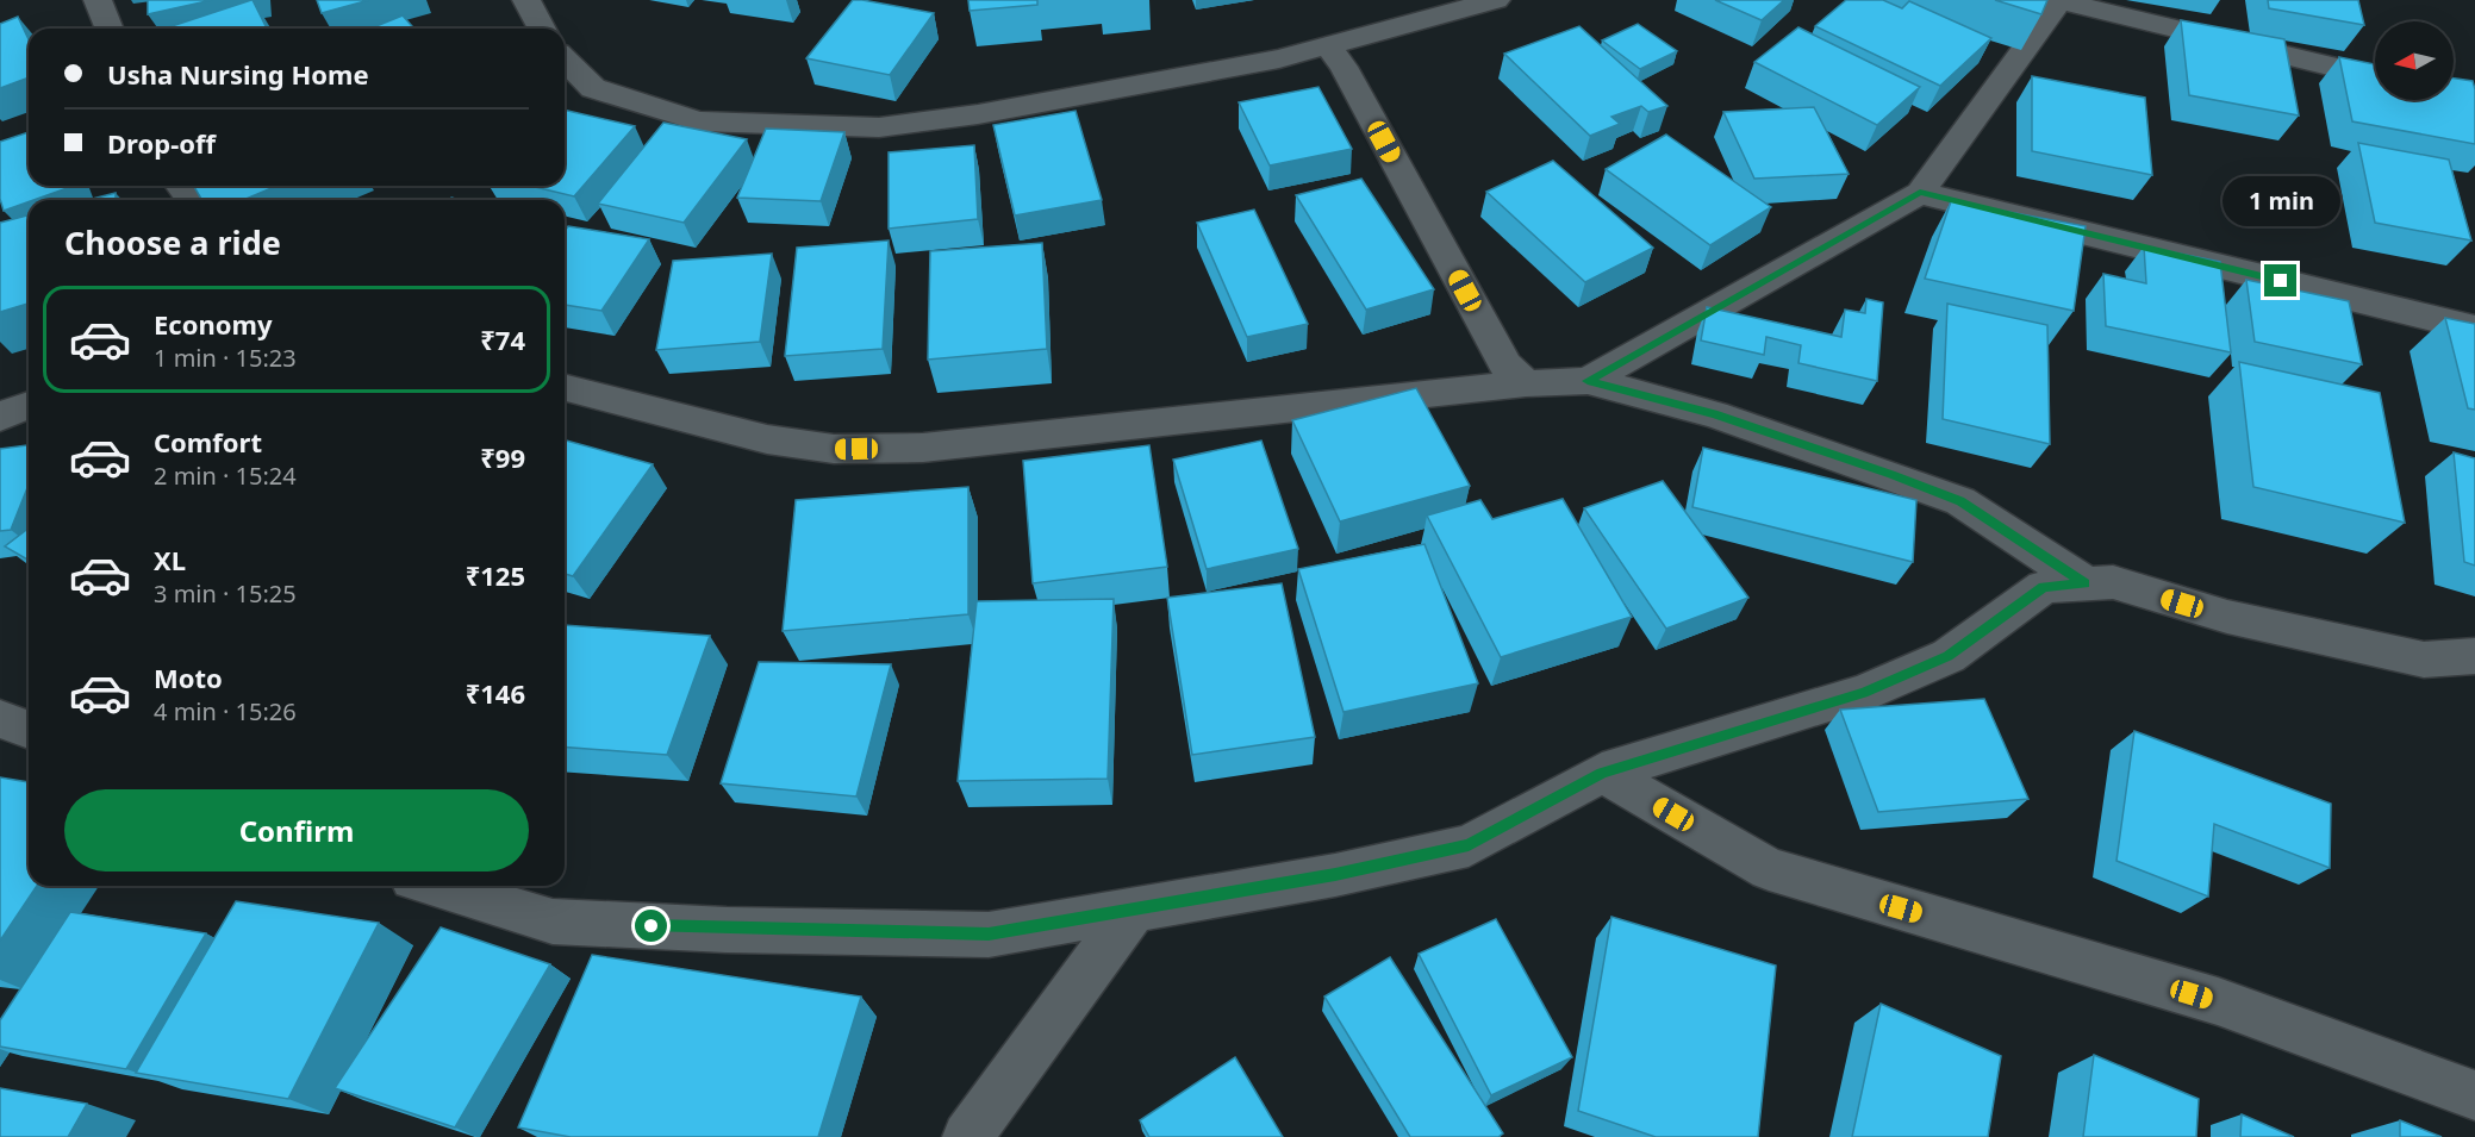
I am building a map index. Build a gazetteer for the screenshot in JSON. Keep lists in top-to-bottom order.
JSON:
{
  "north": "left",
  "page": {
    "banner": ["Usha Nursing Home", "Drop-off"],
    "bubble": "1 min",
    "heading": "Choose a ride",
    "list": [
      {
        "name": "Economy",
        "note": "1 min · 15:23",
        "value": "₹74"
      },
      {
        "name": "Comfort",
        "note": "2 min · 15:24",
        "value": "₹99"
      },
      {
        "name": "XL",
        "note": "3 min · 15:25",
        "value": "₹125"
      },
      {
        "name": "Moto",
        "note": "4 min · 15:26",
        "value": "₹146"
      }
    ],
    "buttons": "Confirm"
  }
}
